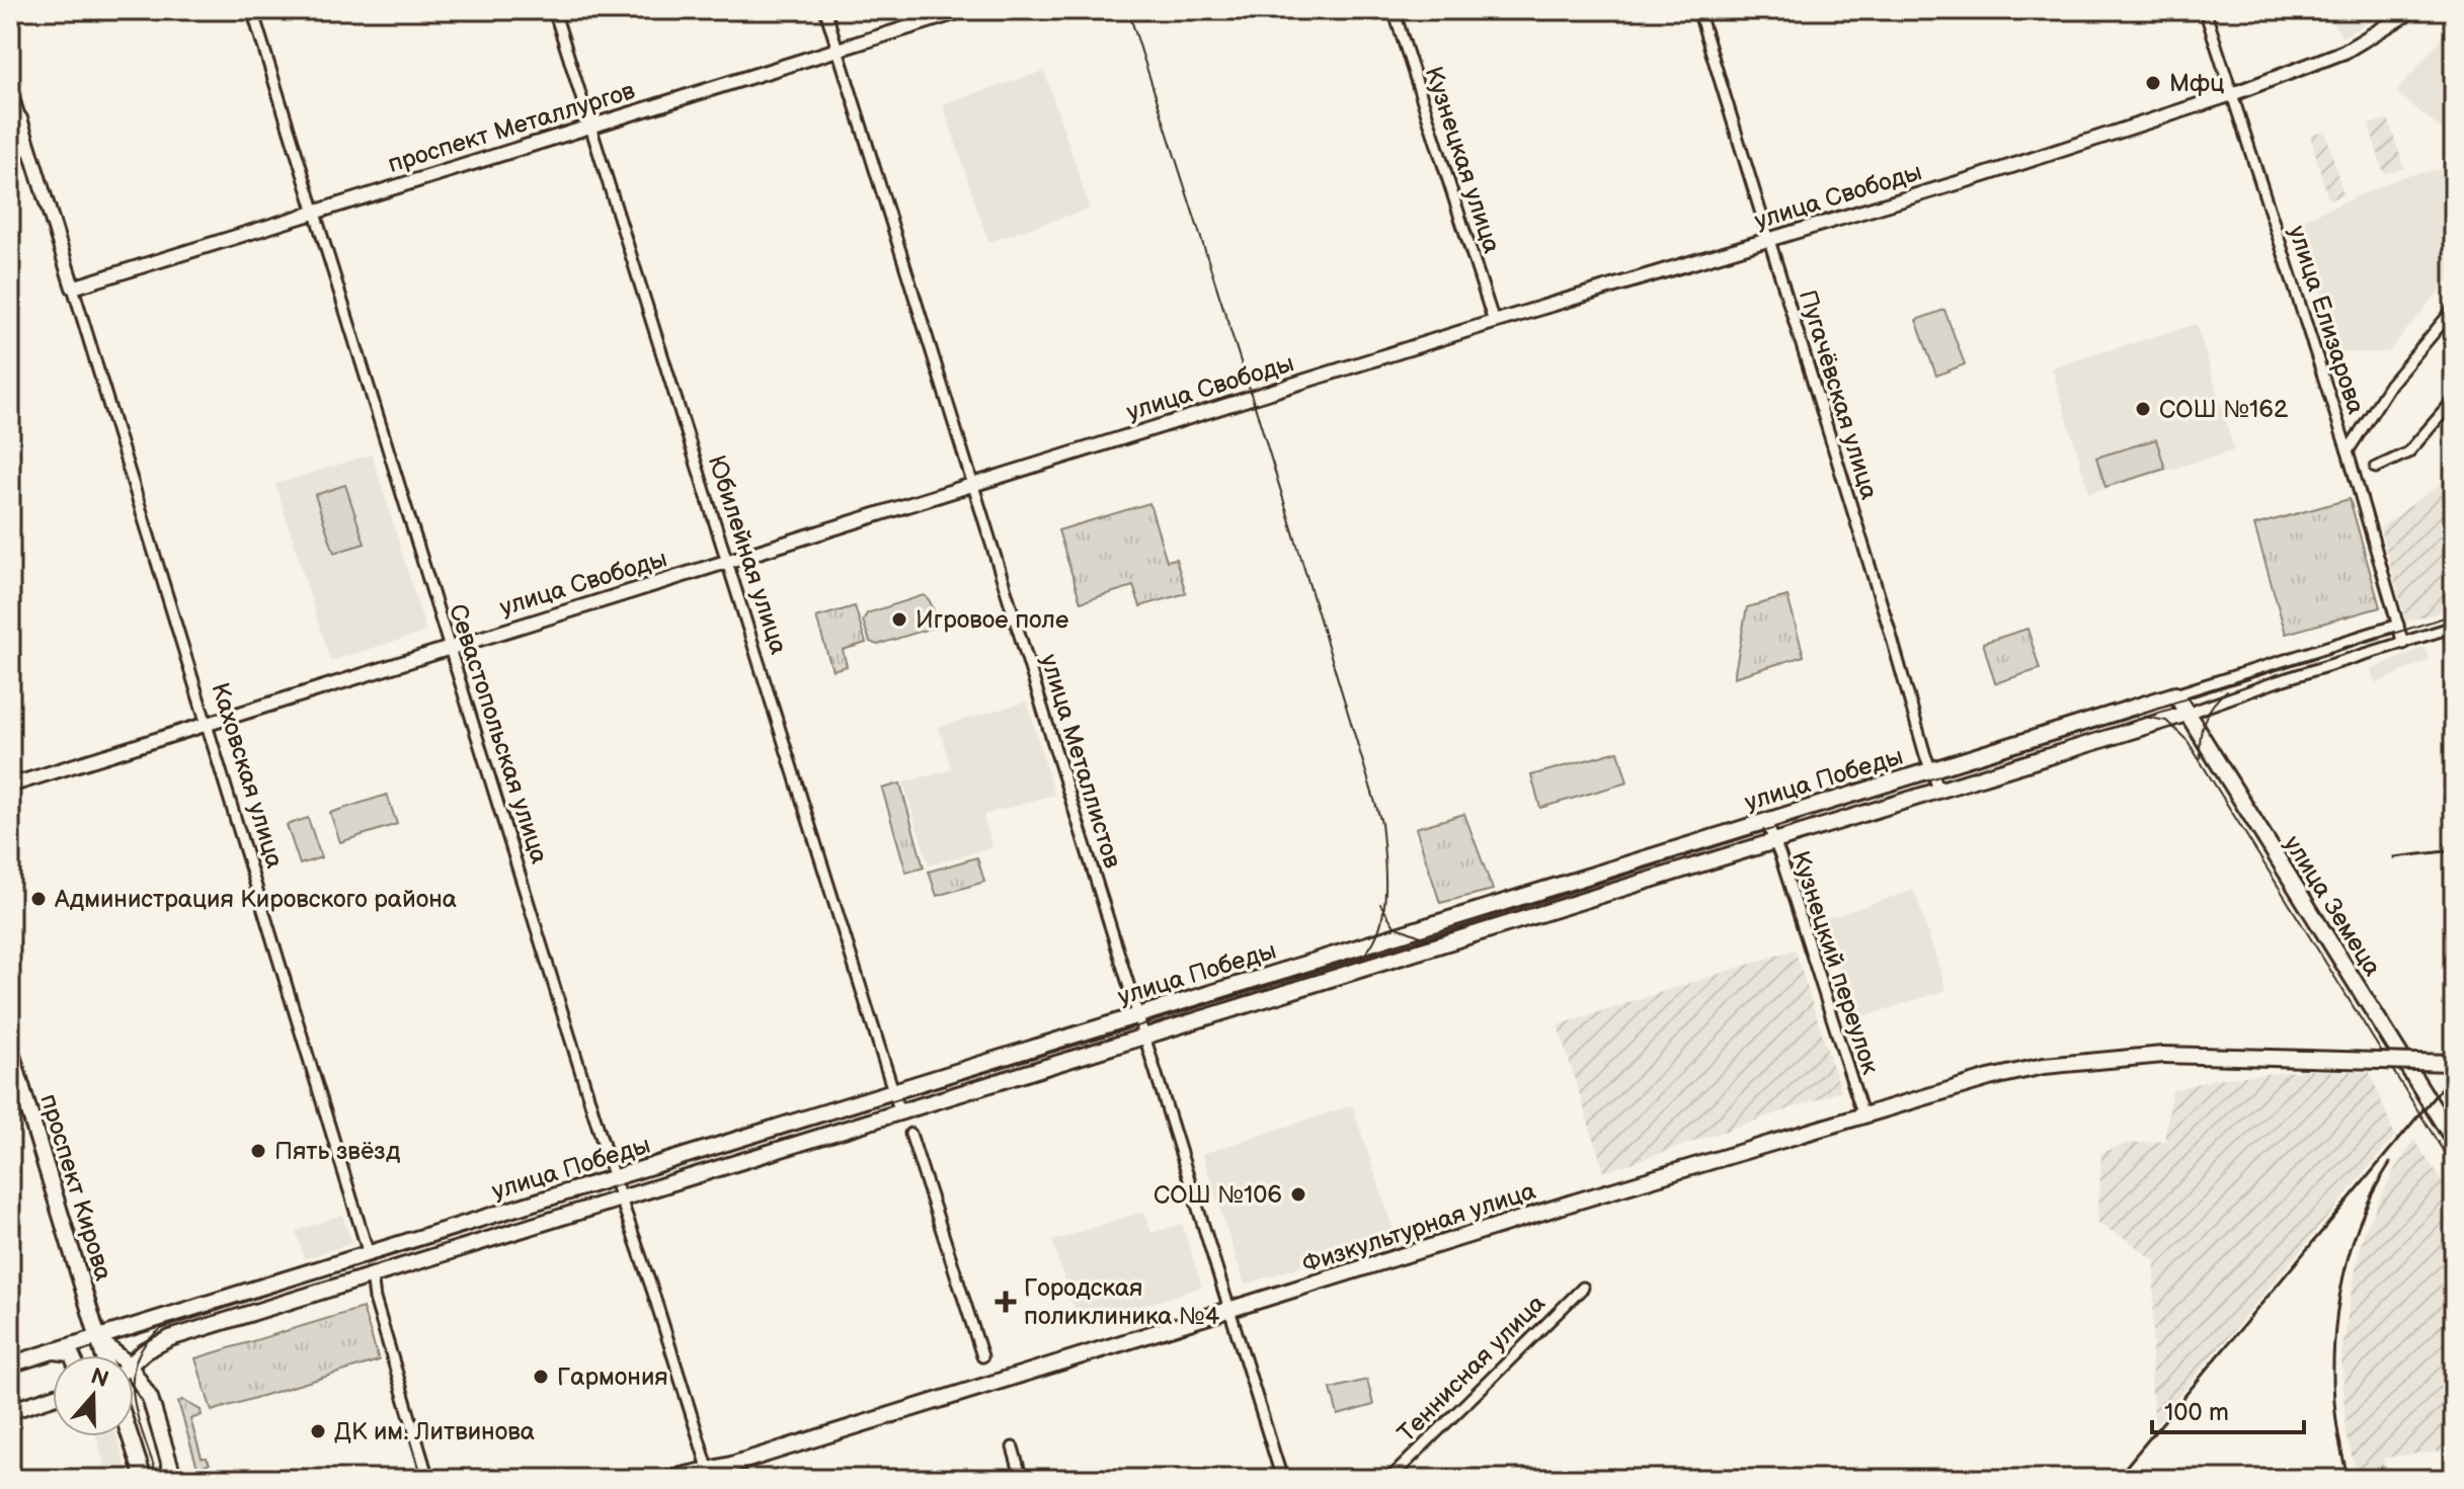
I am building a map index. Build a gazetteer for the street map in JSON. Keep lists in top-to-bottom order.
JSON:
{
  "streets": {
    "main road": [
      "Каховская улица",
      "улица Победы",
      "улица Земеца",
      "проспект Кирова",
      "Физкультурная улица"
    ],
    "street": [
      "проспект Металлургов",
      "Кузнецкая улица",
      "улица Свободы",
      "улица Елизарова",
      "Пугачёвская улица",
      "Юбилейная улица",
      "Севастопольская улица",
      "улица Металлистов",
      "Кузнецкий переулок",
      "Теннисная улица"
    ]
  },
  "crossings": [
    ["проспект Металлургов", "Юбилейная улица"],
    ["проспект Металлургов", "Севастопольская улица"],
    ["проспект Металлургов", "улица Металлистов"],
    ["проспект Металлургов", "Каховская улица"],
    ["Кузнецкая улица", "улица Свободы"],
    ["улица Свободы", "улица Елизарова"],
    ["улица Свободы", "Пугачёвская улица"],
    ["улица Свободы", "Юбилейная улица"],
    ["улица Свободы", "Севастопольская улица"],
    ["улица Свободы", "улица Металлистов"],
    ["улица Свободы", "Каховская улица"],
    ["улица Елизарова", "улица Победы"],
    ["Пугачёвская улица", "улица Победы"],
    ["Юбилейная улица", "улица Победы"],
    ["Севастопольская улица", "улица Победы"],
    ["Севастопольская улица", "Физкультурная улица"],
    ["улица Металлистов", "улица Победы"],
    ["улица Металлистов", "Физкультурная улица"],
    ["Каховская улица", "улица Победы"],
    ["улица Победы", "улица Земеца"],
    ["улица Победы", "Кузнецкий переулок"],
    ["улица Победы", "проспект Кирова"],
    ["Кузнецкий переулок", "Физкультурная улица"]
  ],
  "places": {
    "other": [
      "Мфц",
      "СОШ №162",
      "Игровое поле",
      "Администрация Кировского района",
      "Пять звёзд",
      "СОШ №106",
      "Гармония",
      "ДК им. Литвинова"
    ],
    "health": ["Городская поликлиника №4"]
  },
  "scale_bar": "100 m",
  "north": "top"
}
